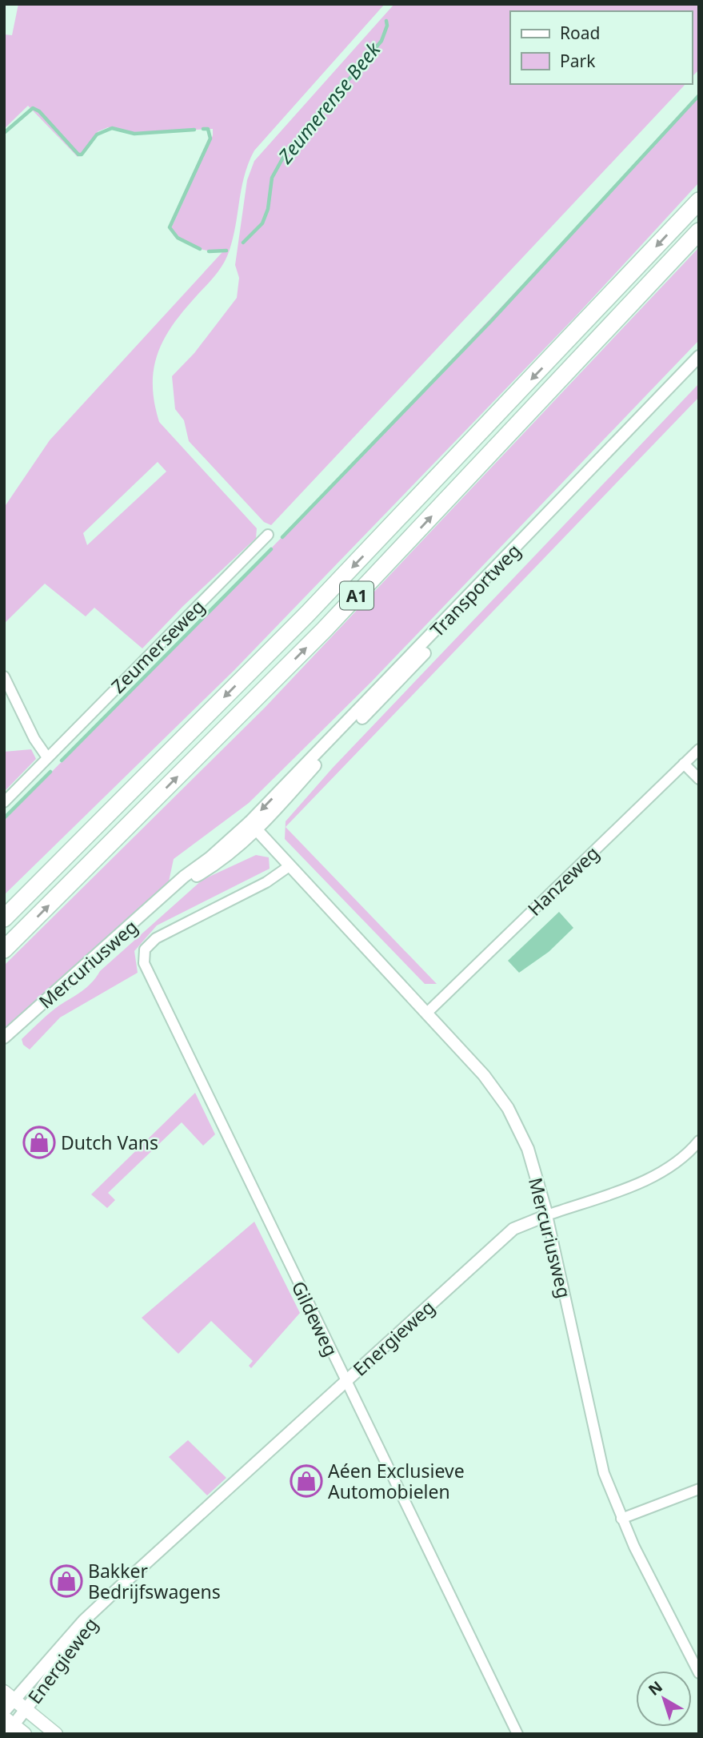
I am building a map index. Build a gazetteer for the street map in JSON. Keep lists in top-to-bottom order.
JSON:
{
  "streets": {
    "highway": ["A1"],
    "street": [
      "Transportweg",
      "Zeumerseweg",
      "Hanzeweg",
      "Mercuriusweg",
      "Gildeweg",
      "Energieweg"
    ]
  },
  "crossings": [
    ["Transportweg", "Mercuriusweg"],
    ["Hanzeweg", "Mercuriusweg"],
    ["Mercuriusweg", "Gildeweg"],
    ["Mercuriusweg", "Energieweg"],
    ["Gildeweg", "Energieweg"]
  ],
  "water": ["Zeumerense Beek"],
  "places": {
    "shop": ["Dutch Vans", "Aéen Exclusieve Automobielen", "Bakker Bedrijfswagens"]
  },
  "legend": ["Road", "Park"],
  "north": "top left"
}
